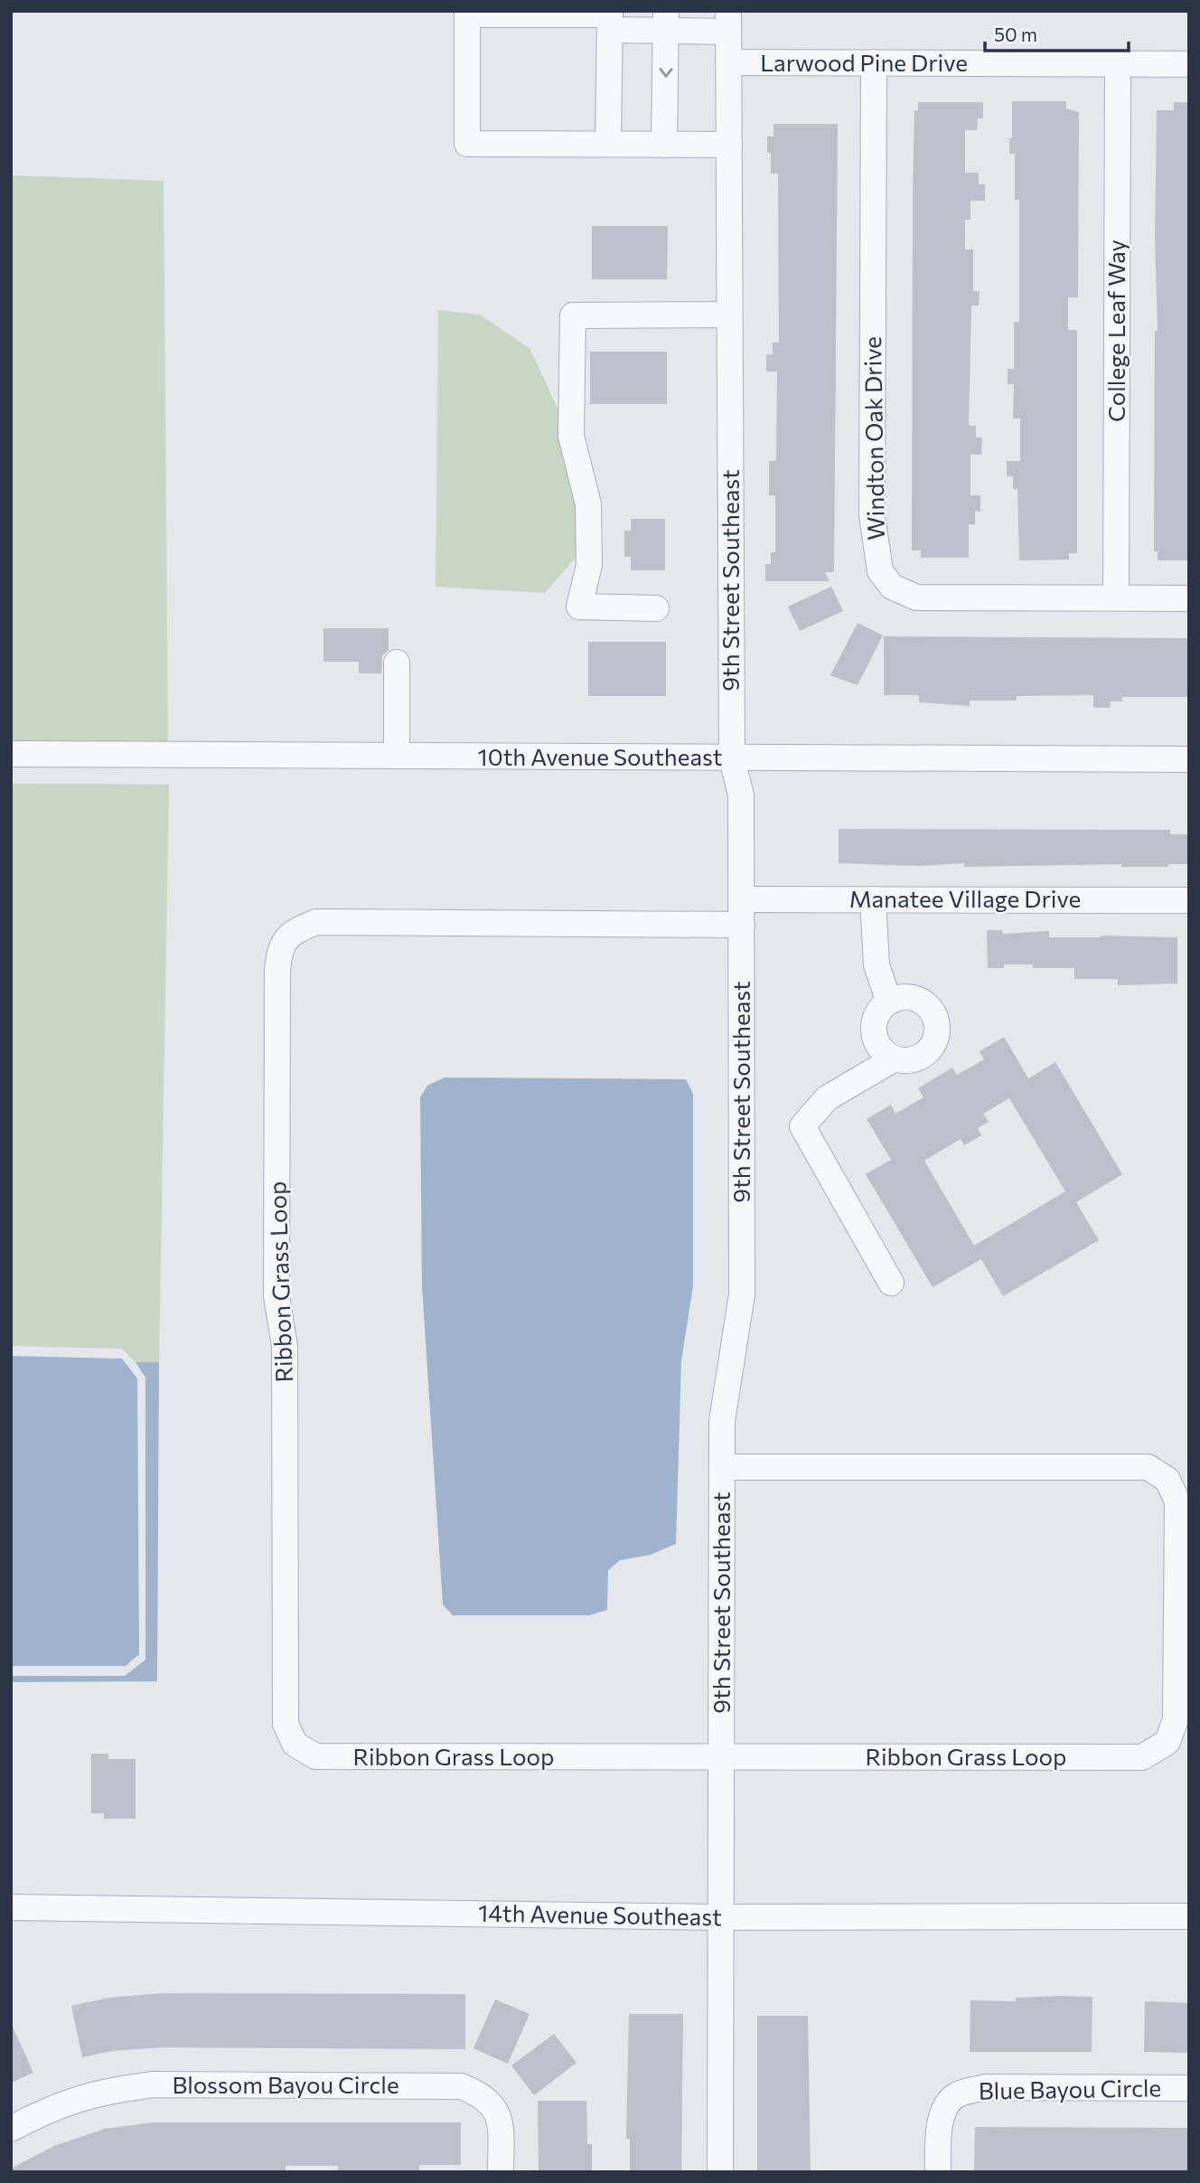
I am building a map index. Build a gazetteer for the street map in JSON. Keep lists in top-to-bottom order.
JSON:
{
  "streets": {
    "street": [
      "Larwood Pine Drive",
      "College Leaf Way",
      "Windton Oak Drive",
      "9th Street Southeast",
      "10th Avenue Southeast",
      "Manatee Village Drive",
      "Ribbon Grass Loop",
      "14th Avenue Southeast",
      "Blossom Bayou Circle",
      "Blue Bayou Circle"
    ]
  },
  "crossings": [
    ["Larwood Pine Drive", "College Leaf Way"],
    ["Larwood Pine Drive", "Windton Oak Drive"],
    ["Larwood Pine Drive", "9th Street Southeast"],
    ["College Leaf Way", "Windton Oak Drive"],
    ["9th Street Southeast", "10th Avenue Southeast"],
    ["9th Street Southeast", "Manatee Village Drive"],
    ["9th Street Southeast", "Ribbon Grass Loop"],
    ["9th Street Southeast", "14th Avenue Southeast"],
    ["Manatee Village Drive", "Ribbon Grass Loop"]
  ],
  "scale_bar": "50 m"
}
